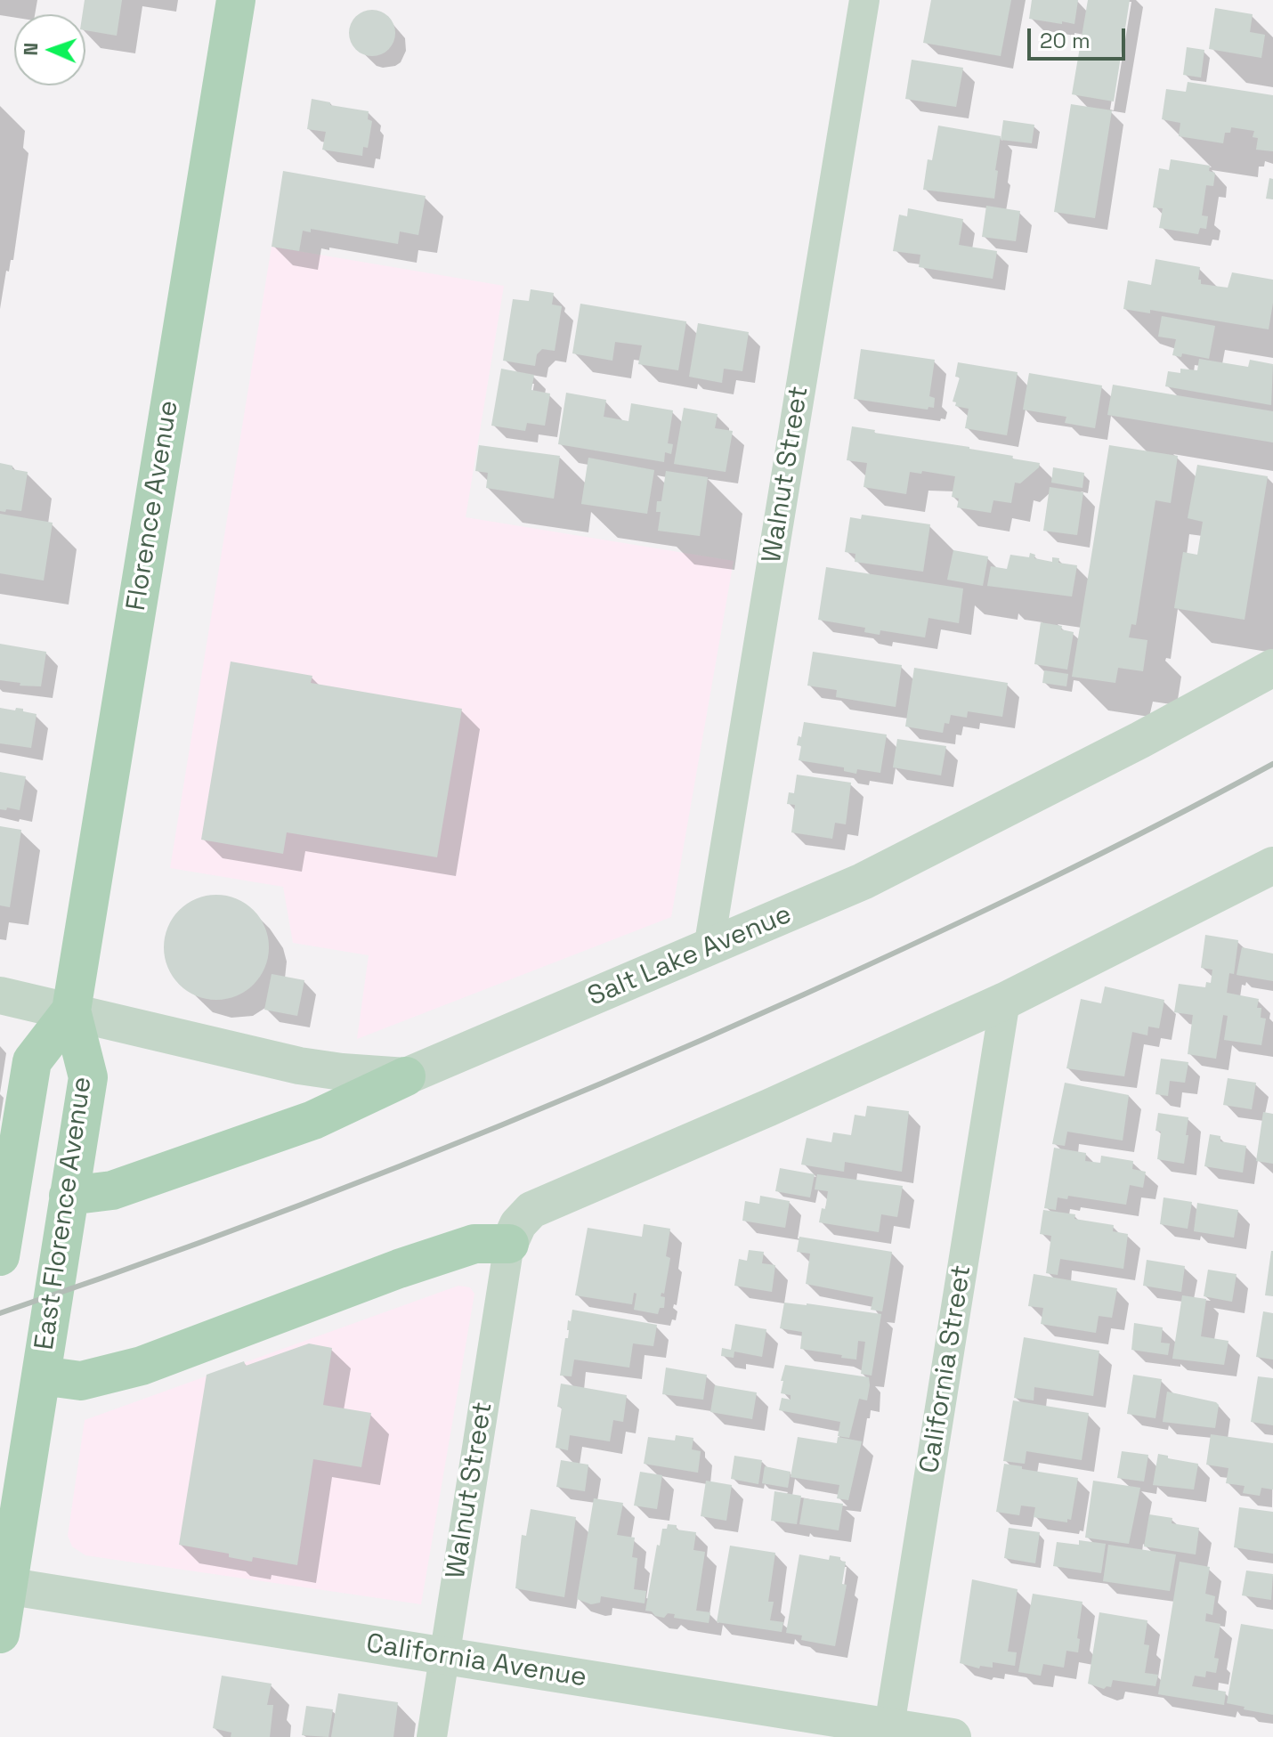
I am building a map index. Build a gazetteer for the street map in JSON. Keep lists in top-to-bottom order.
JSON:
{
  "streets": {
    "main road": ["Florence Avenue", "East Florence Avenue"],
    "street": [
      "Walnut Street",
      "Salt Lake Avenue",
      "California Street",
      "California Avenue"
    ]
  },
  "crossings": [
    ["Walnut Street", "Salt Lake Avenue"],
    ["Walnut Street", "California Avenue"],
    ["Florence Avenue", "Salt Lake Avenue"],
    ["Florence Avenue", "East Florence Avenue"],
    ["Salt Lake Avenue", "East Florence Avenue"],
    ["East Florence Avenue", "California Avenue"],
    ["California Street", "California Avenue"]
  ],
  "scale_bar": "20 m",
  "north": "left"
}
